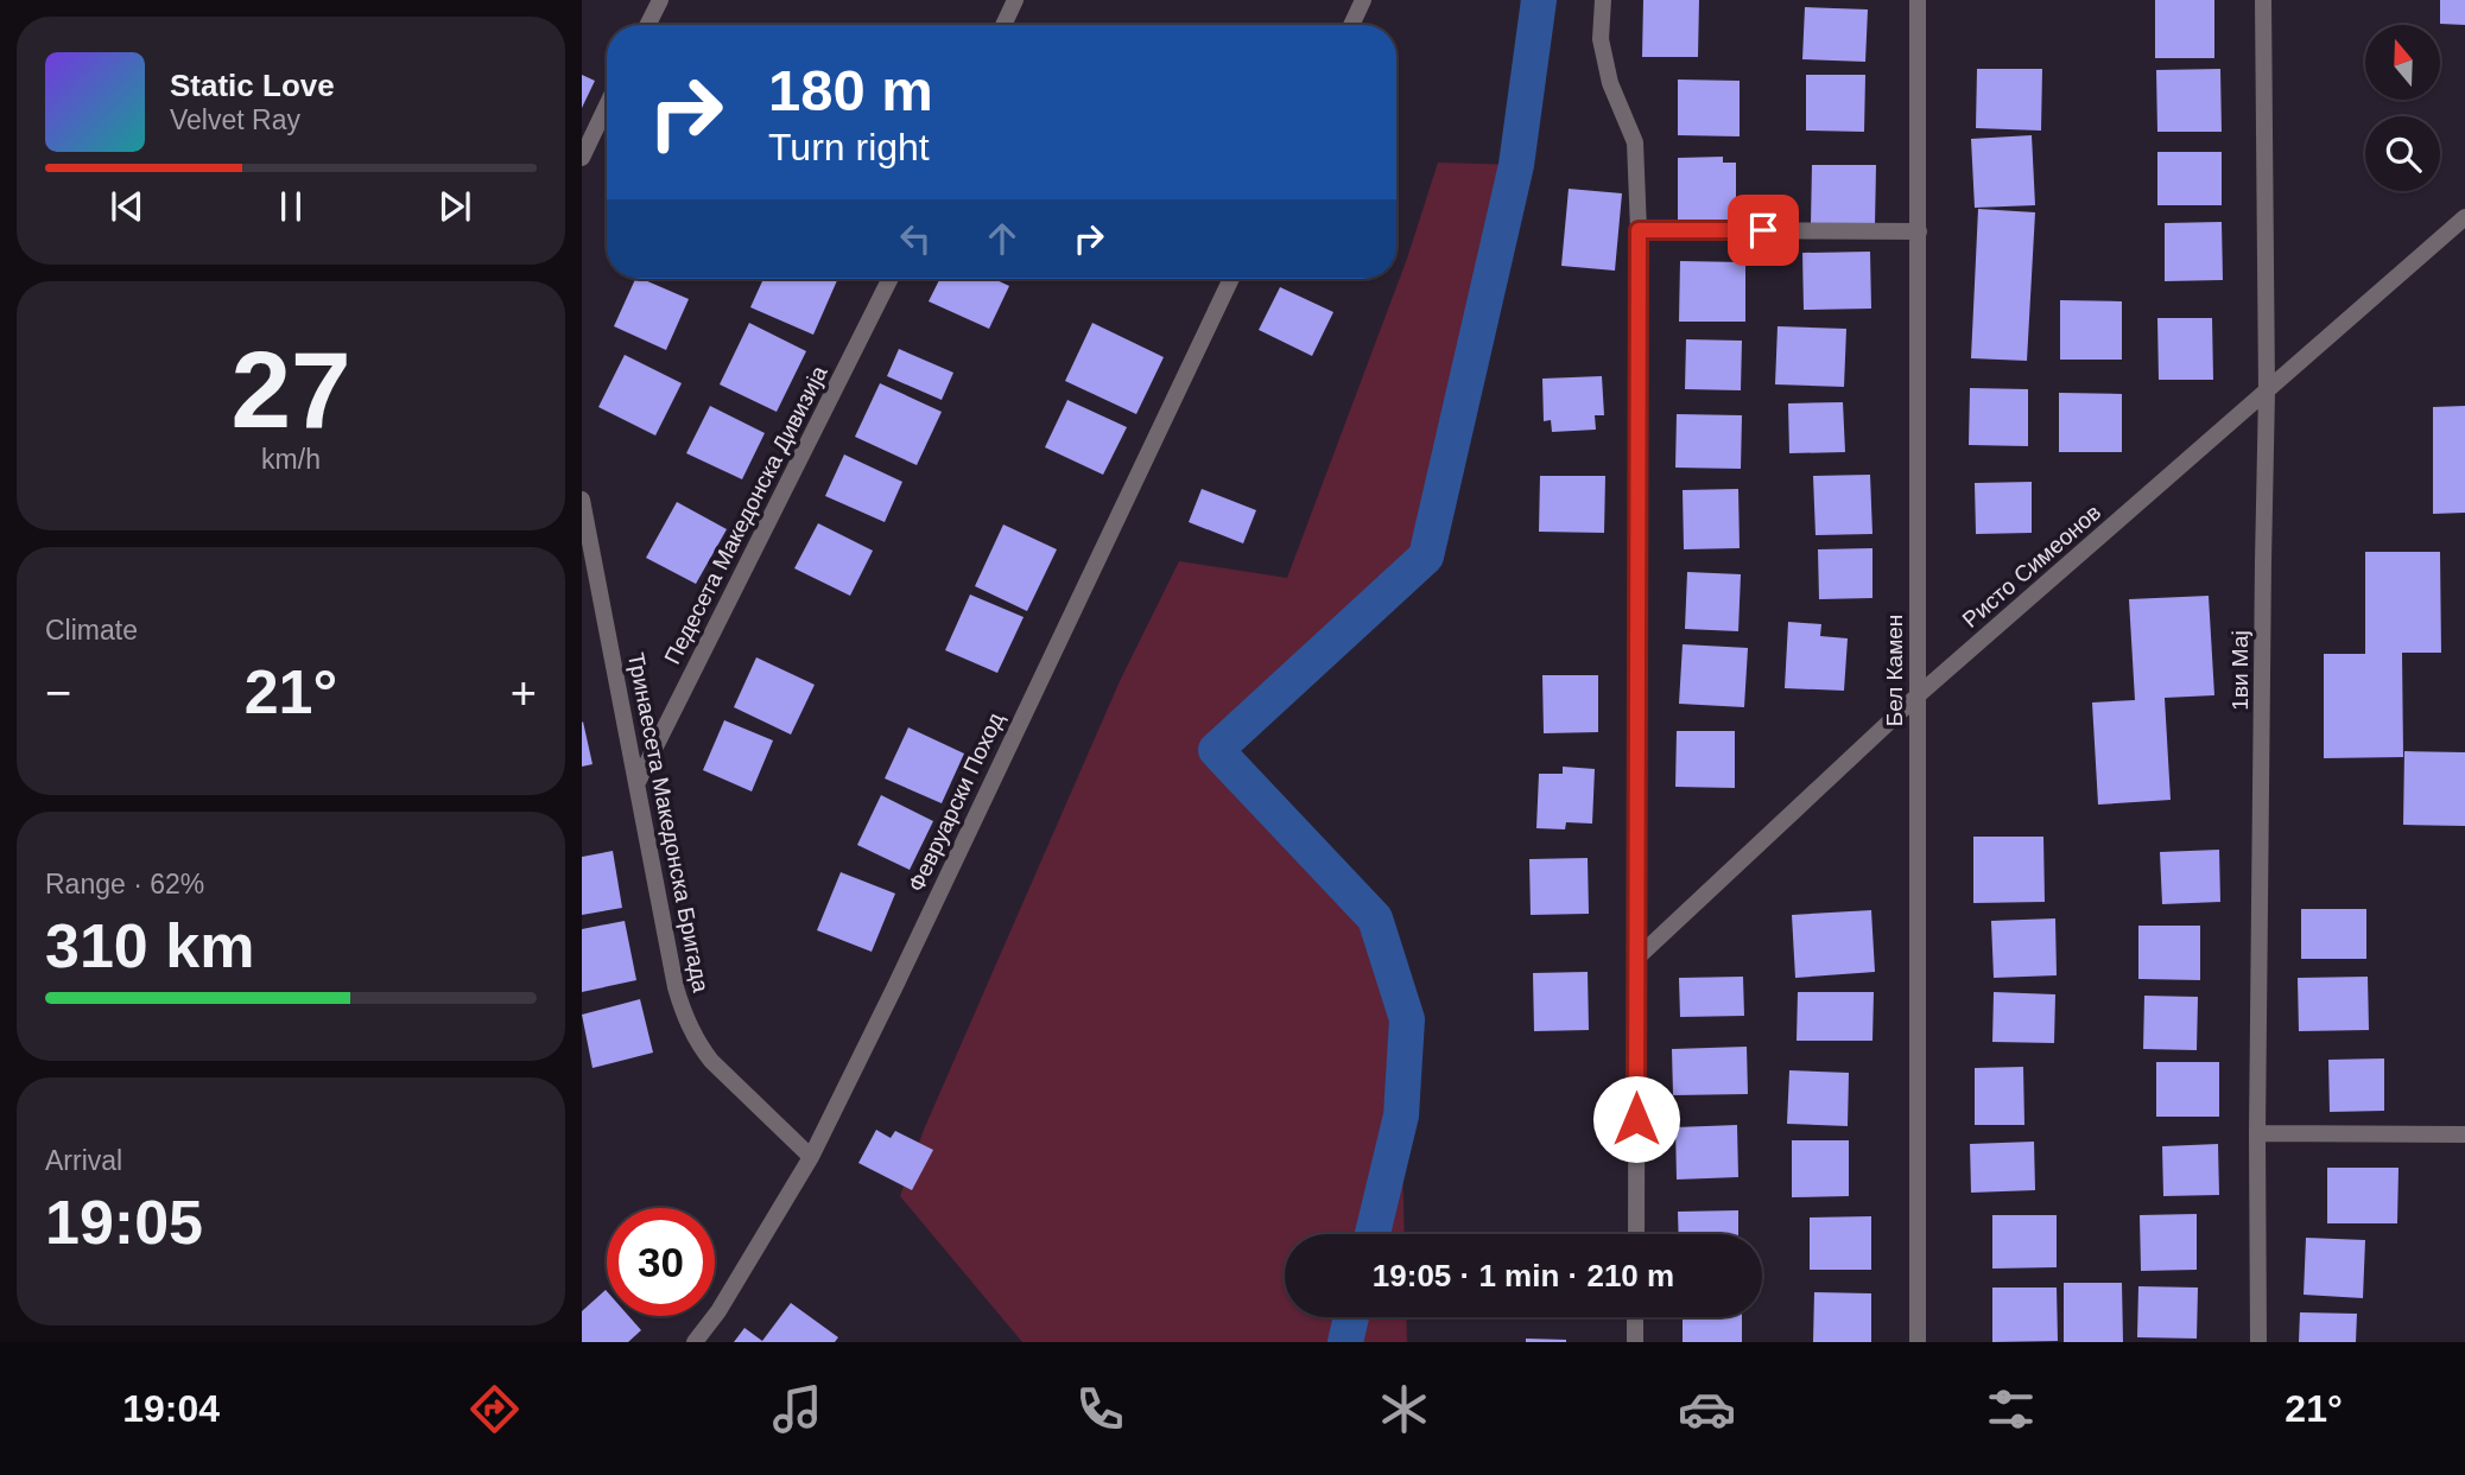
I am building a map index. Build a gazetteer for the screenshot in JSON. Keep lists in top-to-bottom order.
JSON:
{
  "streets": {
    "street": [
      "Педесета Македонска Дивизија",
      "Ристо Симеонов",
      "Бел Камен",
      "1ви Мај",
      "Февруарски Поход",
      "Тринаесета Македонска Бригада"
    ]
  },
  "crossings": [
    ["Педесета Македонска Дивизија", "Тринаесета Македонска Бригада"],
    ["Ристо Симеонов", "Бел Камен"],
    ["Ристо Симеонов", "1ви Мај"],
    ["Февруарски Поход", "Тринаесета Македонска Бригада"]
  ],
  "north": "top",
  "page": {
    "turn": ["180 m", "Turn right"],
    "song": ["Static Love", "Velvet Ray"],
    "tile": [
      ["27", "km/h"],
      "Climate",
      ["Range · 62%", "310 km"],
      ["Arrival", "19:05"]
    ],
    "heat": ["−", "21°", "+"],
    "limit": "30",
    "trip": "19:05 · 1 min · 210 m",
    "tabs": ["19:04", "21°"]
  }
}
